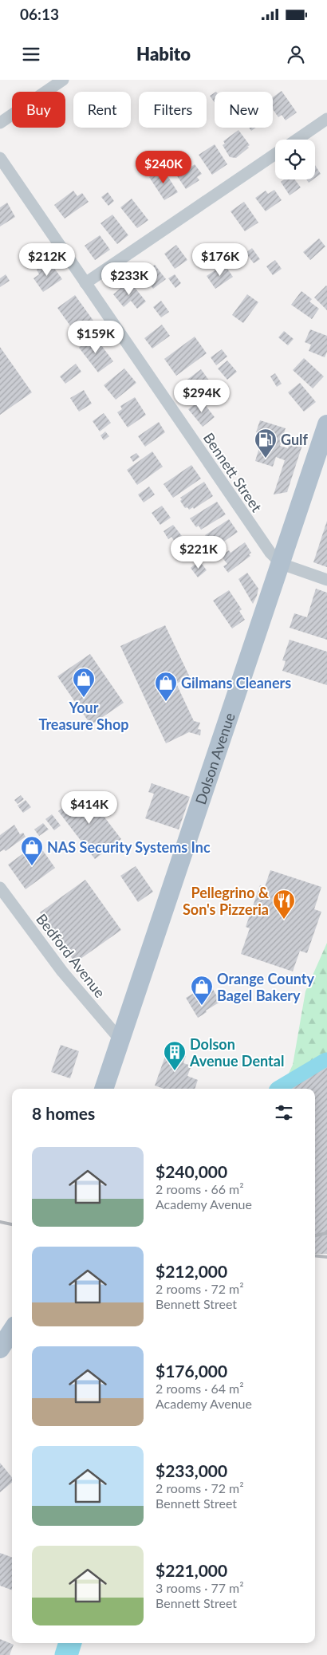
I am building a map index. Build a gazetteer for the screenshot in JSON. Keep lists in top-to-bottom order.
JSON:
{
  "streets": {
    "main road": ["Dolson Avenue"],
    "street": ["Bennett Street", "Bedford Avenue"]
  },
  "crossings": [
    ["Bennett Street", "Dolson Avenue"],
    ["Dolson Avenue", "Bedford Avenue"]
  ],
  "places": {
    "fuel station": ["Gulf"],
    "shop": [
      "Your Treasure Shop",
      "Gilmans Cleaners",
      "NAS Security Systems Inc",
      "Orange County Bagel Bakery"
    ],
    "restaurant": ["Pellegrino & Son's Pizzeria"],
    "building": ["Dolson Avenue Dental"]
  },
  "page": {
    "status": "06:13",
    "header": "Habito",
    "chip": [
      "Buy",
      "Rent",
      "Filters",
      "New"
    ],
    "price": [
      "$240K",
      "$212K",
      "$176K",
      "$233K",
      "$159K",
      "$294K",
      "$221K",
      "$414K"
    ],
    "heading": "8 homes",
    "list": [
      {
        "name": "$240,000",
        "note": "2 rooms · 66 m² · Academy Avenue"
      },
      {
        "name": "$212,000",
        "note": "2 rooms · 72 m² · Bennett Street"
      },
      {
        "name": "$176,000",
        "note": "2 rooms · 64 m² · Academy Avenue"
      },
      {
        "name": "$233,000",
        "note": "2 rooms · 72 m² · Bennett Street"
      },
      {
        "name": "$221,000",
        "note": "3 rooms · 77 m² · Bennett Street"
      }
    ]
  }
}
